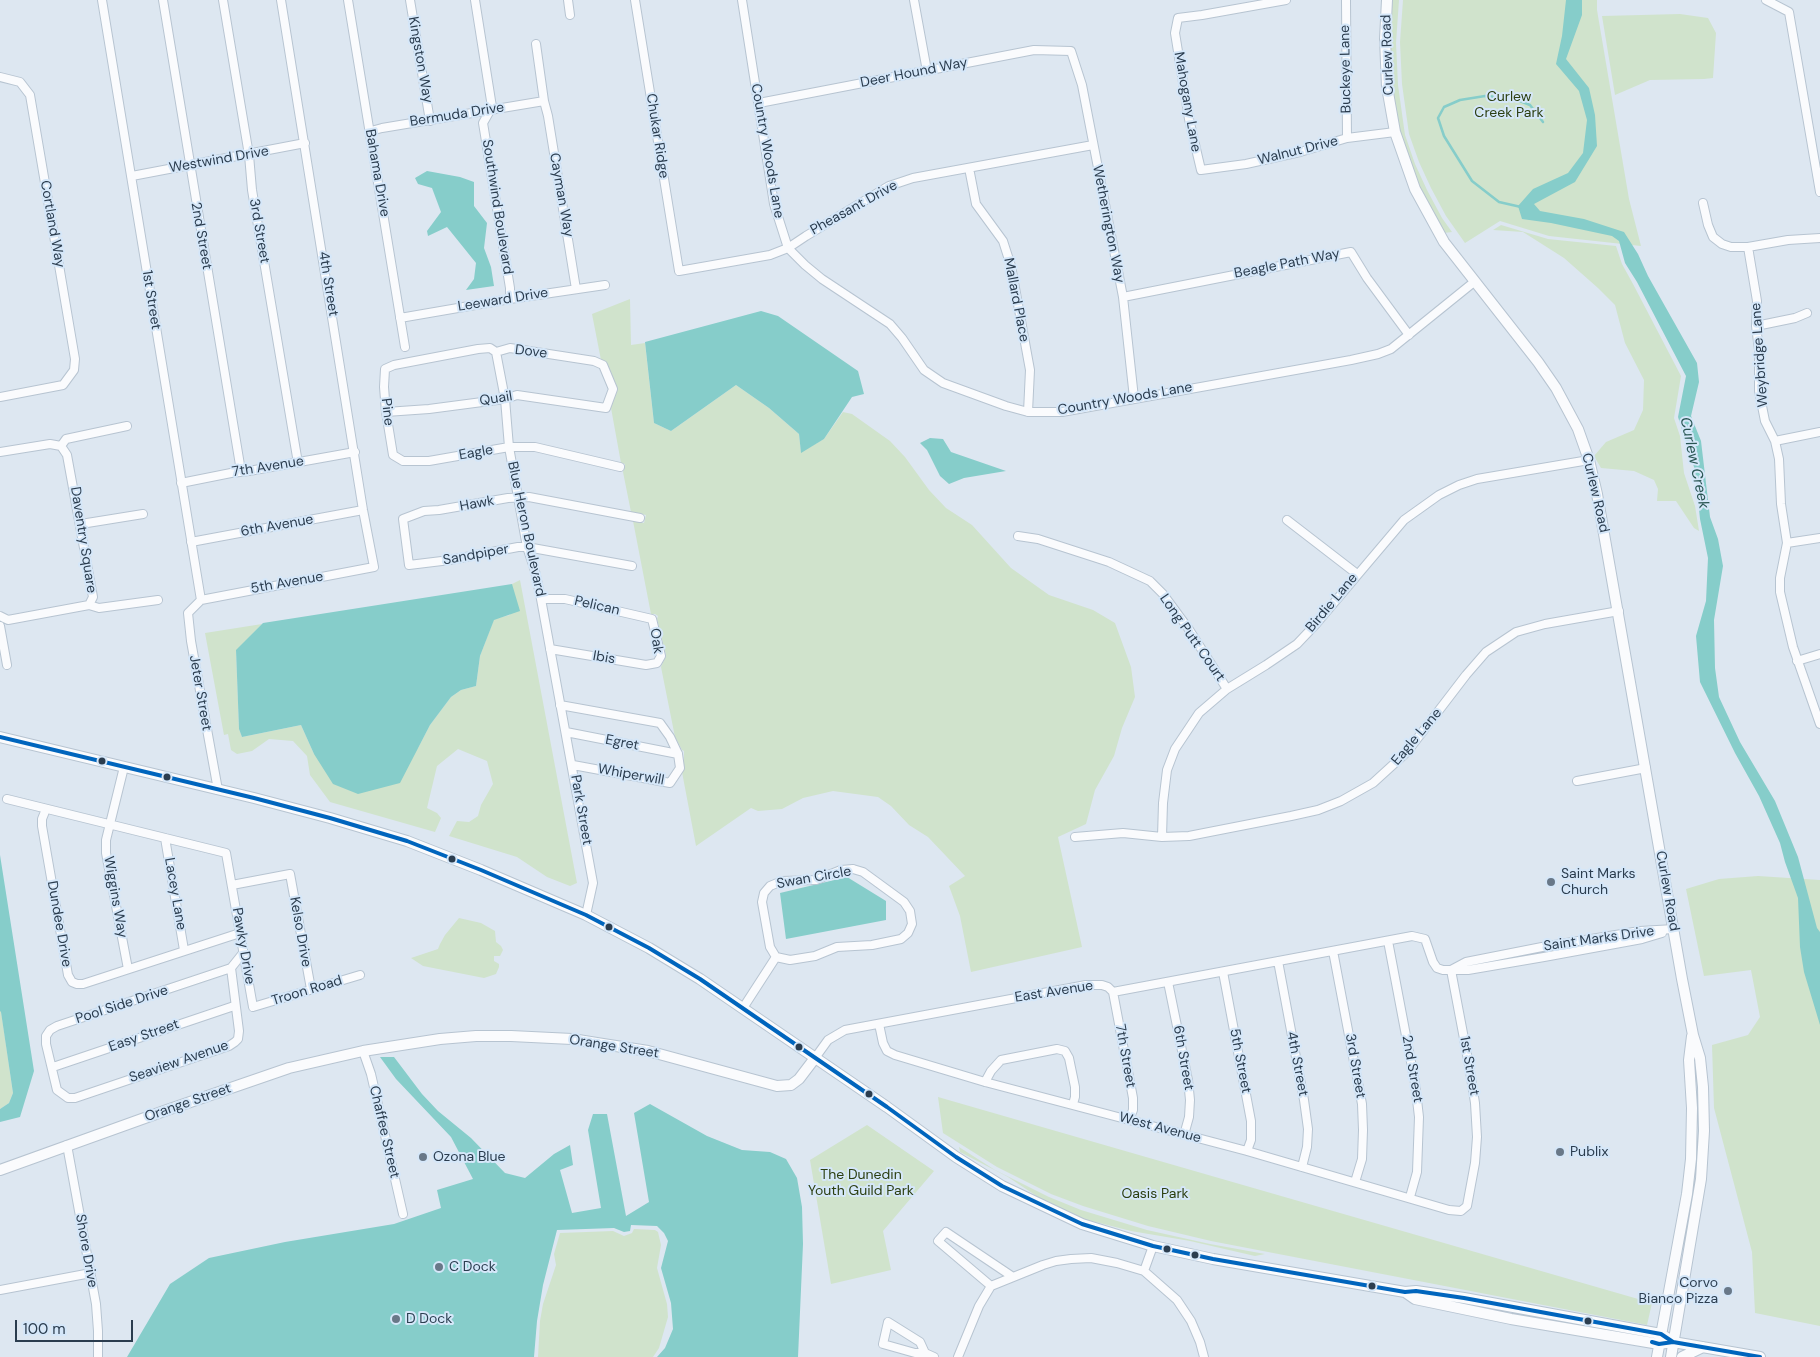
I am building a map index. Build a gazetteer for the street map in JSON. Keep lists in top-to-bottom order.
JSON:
{
  "streets": {
    "main road": ["Curlew Road", "Orange Street"],
    "street": [
      "Kingston Way",
      "Buckeye Lane",
      "Deer Hound Way",
      "Mahogany Lane",
      "Bermuda Drive",
      "Chukar Ridge",
      "Country Woods Lane",
      "Walnut Drive",
      "Westwind Drive",
      "Bahama Drive",
      "Cayman Way",
      "Southwind Boulevard",
      "Pheasant Drive",
      "Cortland Way",
      "Wetherington Way",
      "3rd Street",
      "2nd Street",
      "Beagle Path Way",
      "4th Street",
      "1st Street",
      "Leeward Drive",
      "Mallard Place",
      "Dove",
      "Weybridge Lane",
      "Quail",
      "Pine",
      "Eagle",
      "7th Avenue",
      "Hawk",
      "6th Avenue",
      "Blue Heron Boulevard",
      "Daventry Square",
      "Sandpiper",
      "5th Avenue",
      "Birdie Lane",
      "Pelican",
      "Long Putt Court",
      "Oak",
      "Ibis",
      "Jeter Street",
      "Eagle Lane",
      "Egret",
      "Whiperwill",
      "Park Street",
      "Swan Circle",
      "Lacey Lane",
      "Wiggins Way",
      "Dundee Drive",
      "Kelso Drive",
      "Saint Marks Drive",
      "Pawky Drive",
      "Troon Road",
      "East Avenue",
      "Pool Side Drive",
      "Easy Street",
      "7th Street",
      "6th Street",
      "5th Street",
      "Seaview Avenue",
      "West Avenue",
      "Chaffee Street",
      "Shore Drive"
    ]
  },
  "crossings": [
    ["Curlew Road", "Country Woods Lane"],
    ["Curlew Road", "Walnut Drive"],
    ["Curlew Road", "Birdie Lane"],
    ["Curlew Road", "Eagle Lane"],
    ["Curlew Road", "Saint Marks Drive"],
    ["Kingston Way", "Bermuda Drive"],
    ["Buckeye Lane", "Walnut Drive"],
    ["Deer Hound Way", "Country Woods Lane"],
    ["Deer Hound Way", "Wetherington Way"],
    ["Mahogany Lane", "Walnut Drive"],
    ["Bermuda Drive", "Bahama Drive"],
    ["Bermuda Drive", "Cayman Way"],
    ["Bermuda Drive", "Southwind Boulevard"],
    ["Chukar Ridge", "Pheasant Drive"],
    ["Country Woods Lane", "Pheasant Drive"],
    ["Country Woods Lane", "Wetherington Way"],
    ["Country Woods Lane", "Beagle Path Way"],
    ["Country Woods Lane", "Mallard Place"],
    ["Westwind Drive", "3rd Street"],
    ["Westwind Drive", "2nd Street"],
    ["Westwind Drive", "4th Street"],
    ["Westwind Drive", "1st Street"],
    ["Bahama Drive", "Leeward Drive"],
    ["Cayman Way", "Leeward Drive"],
    ["Southwind Boulevard", "Leeward Drive"],
    ["Pheasant Drive", "Wetherington Way"],
    ["Pheasant Drive", "Mallard Place"],
    ["Wetherington Way", "Beagle Path Way"],
    ["3rd Street", "7th Avenue"],
    ["3rd Street", "East Avenue"],
    ["3rd Street", "West Avenue"],
    ["2nd Street", "7th Avenue"],
    ["2nd Street", "East Avenue"],
    ["2nd Street", "West Avenue"],
    ["4th Street", "7th Avenue"],
    ["4th Street", "6th Avenue"],
    ["4th Street", "5th Avenue"],
    ["4th Street", "East Avenue"],
    ["4th Street", "West Avenue"],
    ["1st Street", "7th Avenue"],
    ["1st Street", "6th Avenue"],
    ["1st Street", "5th Avenue"],
    ["1st Street", "Jeter Street"],
    ["1st Street", "Saint Marks Drive"],
    ["1st Street", "East Avenue"],
    ["1st Street", "West Avenue"],
    ["Dove", "Quail"],
    ["Dove", "Pine"],
    ["Dove", "Blue Heron Boulevard"],
    ["Quail", "Pine"],
    ["Quail", "Blue Heron Boulevard"],
    ["Pine", "Eagle"],
    ["Eagle", "Blue Heron Boulevard"],
    ["Hawk", "Blue Heron Boulevard"],
    ["Hawk", "Sandpiper"],
    ["Blue Heron Boulevard", "Sandpiper"],
    ["Blue Heron Boulevard", "Pelican"],
    ["Blue Heron Boulevard", "Ibis"],
    ["Blue Heron Boulevard", "Park Street"],
    ["5th Avenue", "Jeter Street"],
    ["Birdie Lane", "Long Putt Court"],
    ["Birdie Lane", "Eagle Lane"],
    ["Pelican", "Oak"],
    ["Oak", "Ibis"],
    ["Egret", "Whiperwill"],
    ["Egret", "Park Street"],
    ["Whiperwill", "Park Street"],
    ["Lacey Lane", "Dundee Drive"],
    ["Wiggins Way", "Dundee Drive"],
    ["Dundee Drive", "Pawky Drive"],
    ["Kelso Drive", "Pawky Drive"],
    ["Kelso Drive", "Troon Road"],
    ["Saint Marks Drive", "East Avenue"],
    ["Pawky Drive", "Troon Road"],
    ["East Avenue", "Orange Street"],
    ["East Avenue", "7th Street"],
    ["East Avenue", "6th Street"],
    ["East Avenue", "5th Street"],
    ["East Avenue", "West Avenue"],
    ["Pool Side Drive", "Easy Street"],
    ["Pool Side Drive", "Seaview Avenue"],
    ["Easy Street", "Seaview Avenue"],
    ["Orange Street", "Chaffee Street"],
    ["Orange Street", "Shore Drive"],
    ["7th Street", "West Avenue"],
    ["6th Street", "West Avenue"],
    ["5th Street", "West Avenue"]
  ],
  "water": ["Curlew Creek"],
  "parks": ["Curlew Creek Park", "The Dunedin Youth Guild Park", "Oasis Park"],
  "places": [
    "Saint Marks Church",
    "Publix",
    "Ozona Blue",
    "C Dock",
    "Corvo Bianco Pizza",
    "D Dock"
  ],
  "scale_bar": "100 m"
}
